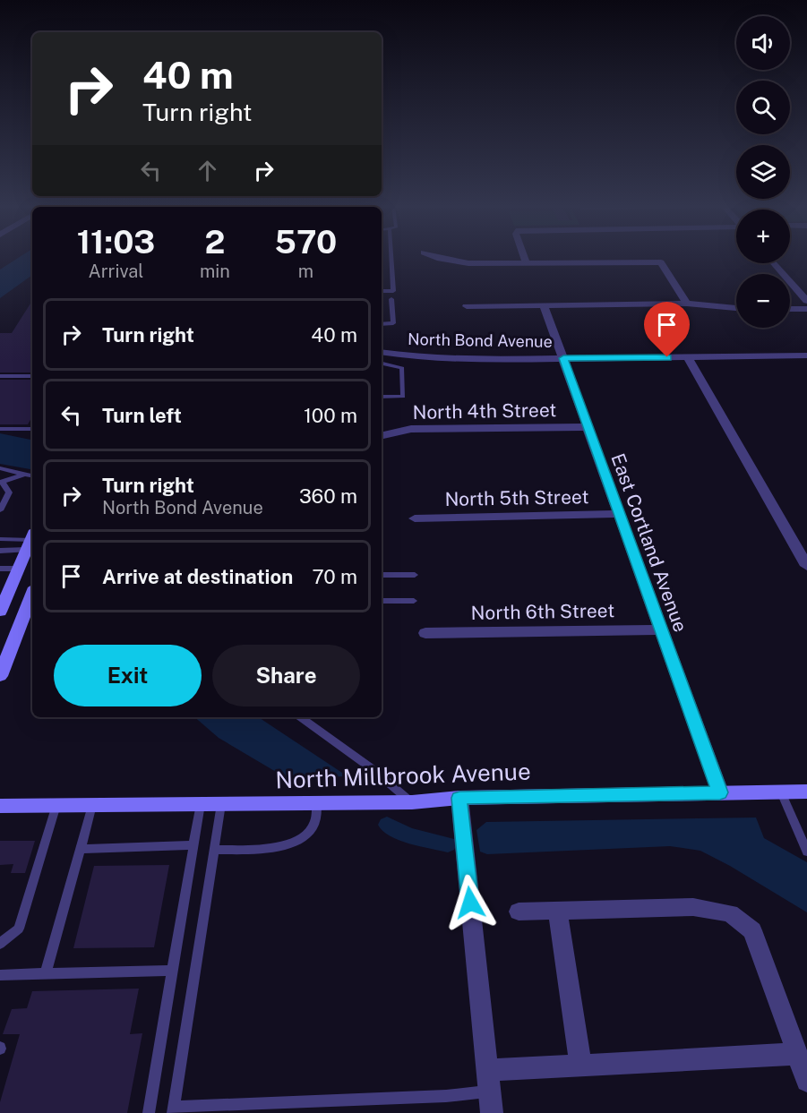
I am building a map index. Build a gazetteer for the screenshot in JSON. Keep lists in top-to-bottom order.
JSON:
{
  "streets": {
    "street": [
      "North Bond Avenue",
      "North 4th Street",
      "North 5th Street",
      "East Cortland Avenue",
      "North 6th Street",
      "North Millbrook Avenue"
    ]
  },
  "crossings": [
    ["North Bond Avenue", "East Cortland Avenue"],
    ["North 4th Street", "East Cortland Avenue"],
    ["North 5th Street", "East Cortland Avenue"],
    ["East Cortland Avenue", "North 6th Street"],
    ["East Cortland Avenue", "North Millbrook Avenue"]
  ],
  "page": {
    "map_buttons": ["+", "−"],
    "turn": ["40 m", "Turn right"],
    "eta": [
      "11:03",
      "Arrival",
      "2",
      "min",
      "570",
      "m"
    ],
    "list": [
      {
        "name": "Turn right",
        "value": "40 m"
      },
      {
        "name": "Turn left",
        "value": "100 m"
      },
      {
        "name": "Turn right",
        "note": "North Bond Avenue",
        "value": "360 m"
      },
      {
        "name": "Arrive at destination",
        "value": "70 m"
      }
    ],
    "buttons": ["Exit", "Share"]
  }
}
